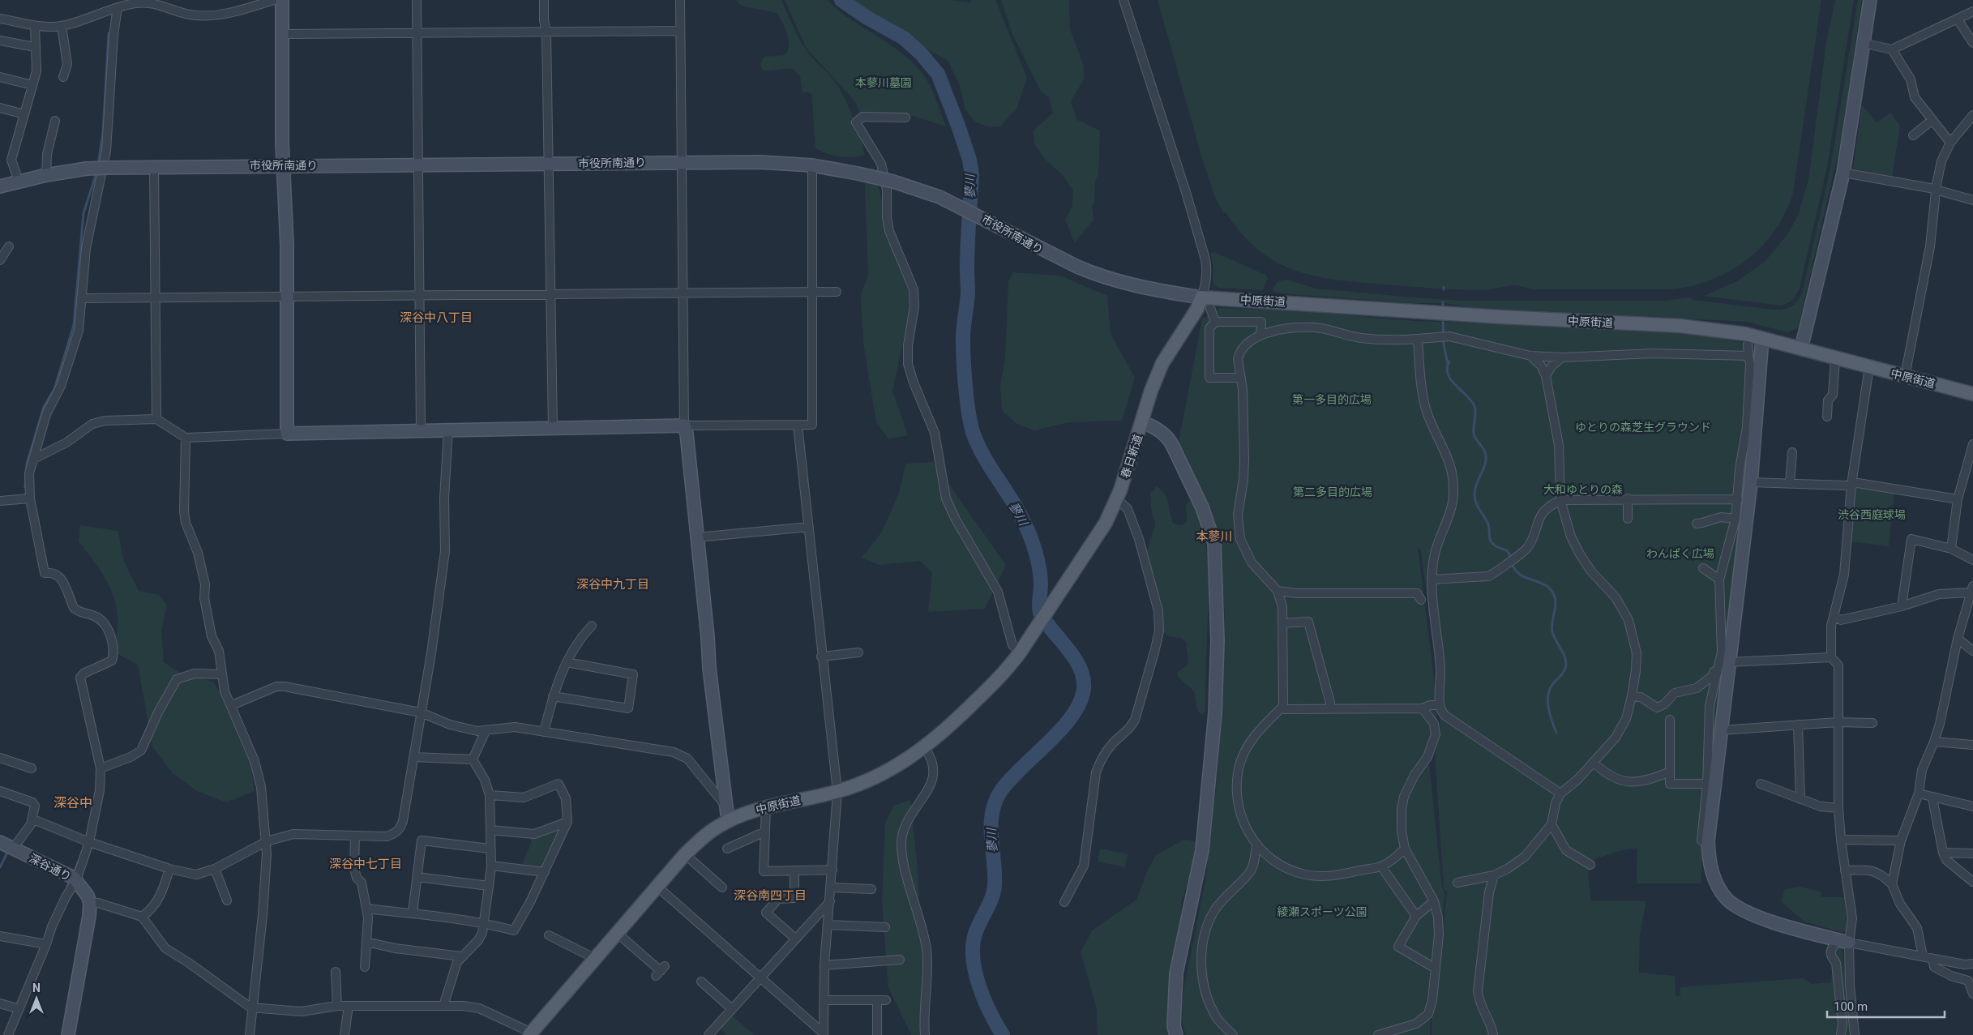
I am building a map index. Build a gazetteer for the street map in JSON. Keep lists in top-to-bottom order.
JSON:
{
  "streets": {
    "main road": ["中原街道", "春日新道"],
    "street": ["市役所南通り", "深谷通り"]
  },
  "crossings": [
    ["市役所南通り", "中原街道"],
    ["市役所南通り", "春日新道"],
    ["中原街道", "春日新道"]
  ],
  "districts": [
    "深谷中八丁目",
    "本蓼川",
    "深谷中九丁目",
    "深谷中",
    "深谷中七丁目",
    "深谷南四丁目"
  ],
  "water": ["蓼川"],
  "parks": [
    "本蓼川墓園",
    "第一多目的広場",
    "ゆとりの森芝生グラウンド",
    "大和ゆとりの森",
    "第二多目的広場",
    "渋谷西庭球場",
    "わんぱく広場",
    "綾瀬スポーツ公園"
  ],
  "scale_bar": "100 m",
  "north": "top"
}
